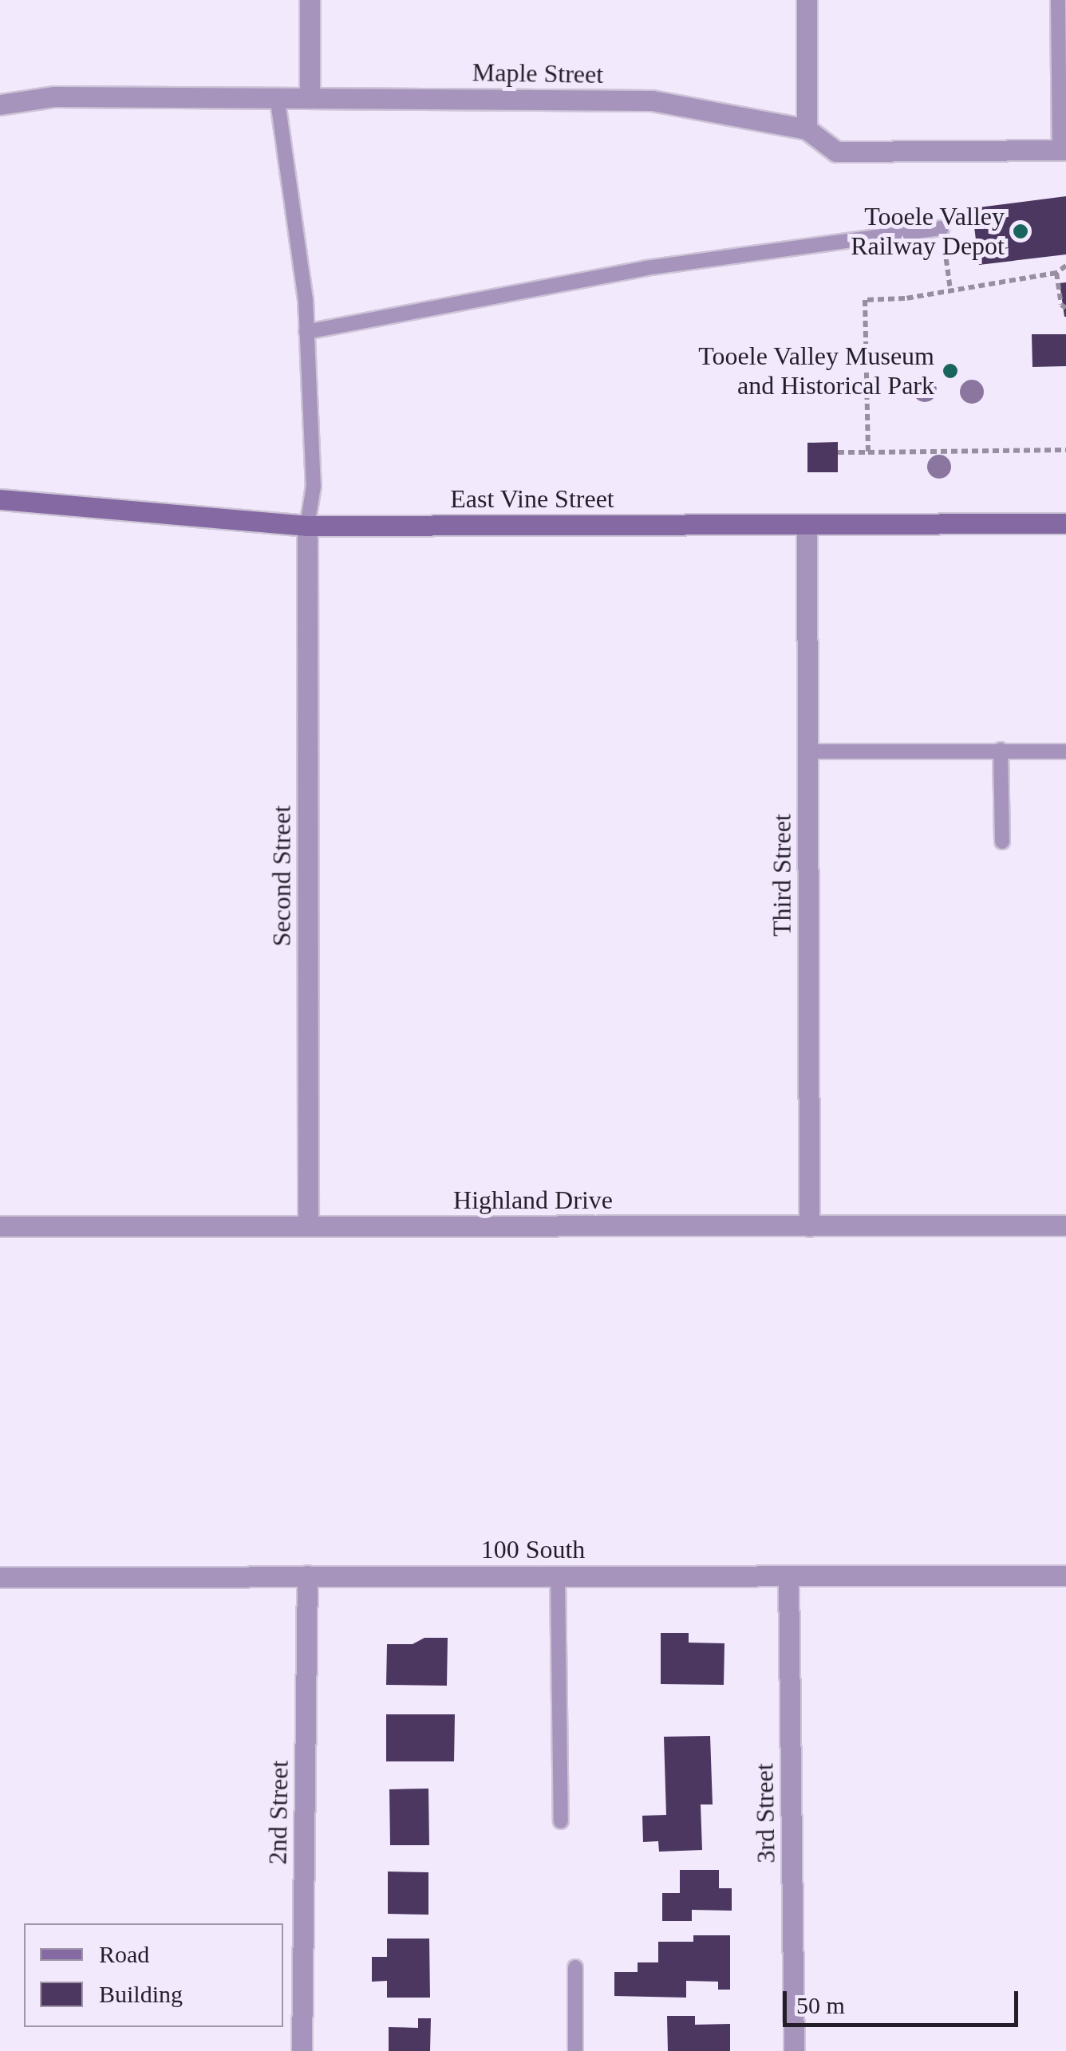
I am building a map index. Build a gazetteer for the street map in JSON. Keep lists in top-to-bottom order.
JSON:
{
  "streets": {
    "street": [
      "Maple Street",
      "East Vine Street",
      "Third Street",
      "Second Street",
      "Highland Drive",
      "100 South",
      "2nd Street",
      "3rd Street"
    ]
  },
  "crossings": [
    ["East Vine Street", "Third Street"],
    ["East Vine Street", "Second Street"],
    ["Third Street", "Highland Drive"],
    ["Second Street", "Highland Drive"],
    ["100 South", "2nd Street"],
    ["100 South", "3rd Street"]
  ],
  "places": ["Tooele Valley Railway Depot", "Tooele Valley Museum and Historical Park"],
  "legend": ["Road", "Building"],
  "scale_bar": "50 m"
}
